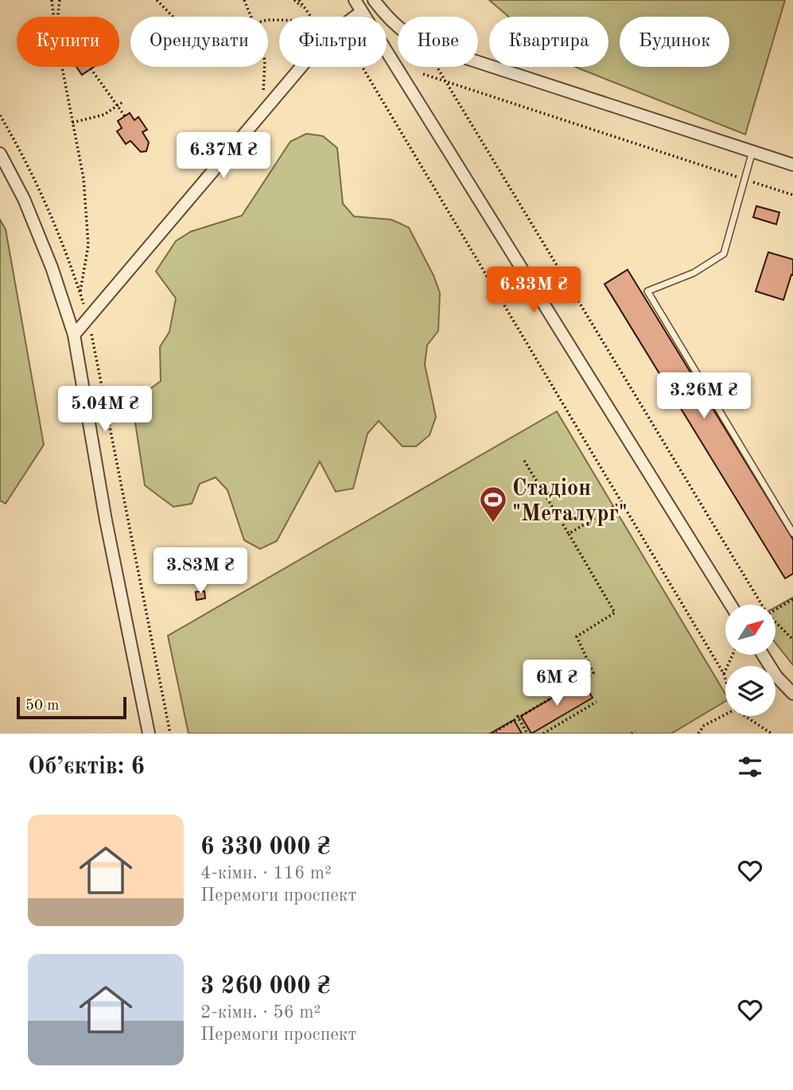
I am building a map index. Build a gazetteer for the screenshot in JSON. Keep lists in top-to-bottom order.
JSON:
{
  "places": {
    "sports": ["Стадіон \"Металург\""]
  },
  "scale_bar": "50 m",
  "north": "top right",
  "page": {
    "chip": [
      "Купити",
      "Орендувати",
      "Фільтри",
      "Нове",
      "Квартира",
      "Будинок"
    ],
    "price": [
      "6.37M ₴",
      "6.33M ₴",
      "3.26M ₴",
      "5.04M ₴",
      "3.83M ₴",
      "6M ₴"
    ],
    "scale": "50 m",
    "heading": "Об’єктів: 6",
    "list": [
      {
        "name": "6 330 000 ₴",
        "note": "4-кімн. · 116 m² · Перемоги проспект"
      },
      {
        "name": "3 260 000 ₴",
        "note": "2-кімн. · 56 m² · Перемоги проспект"
      }
    ]
  }
}
